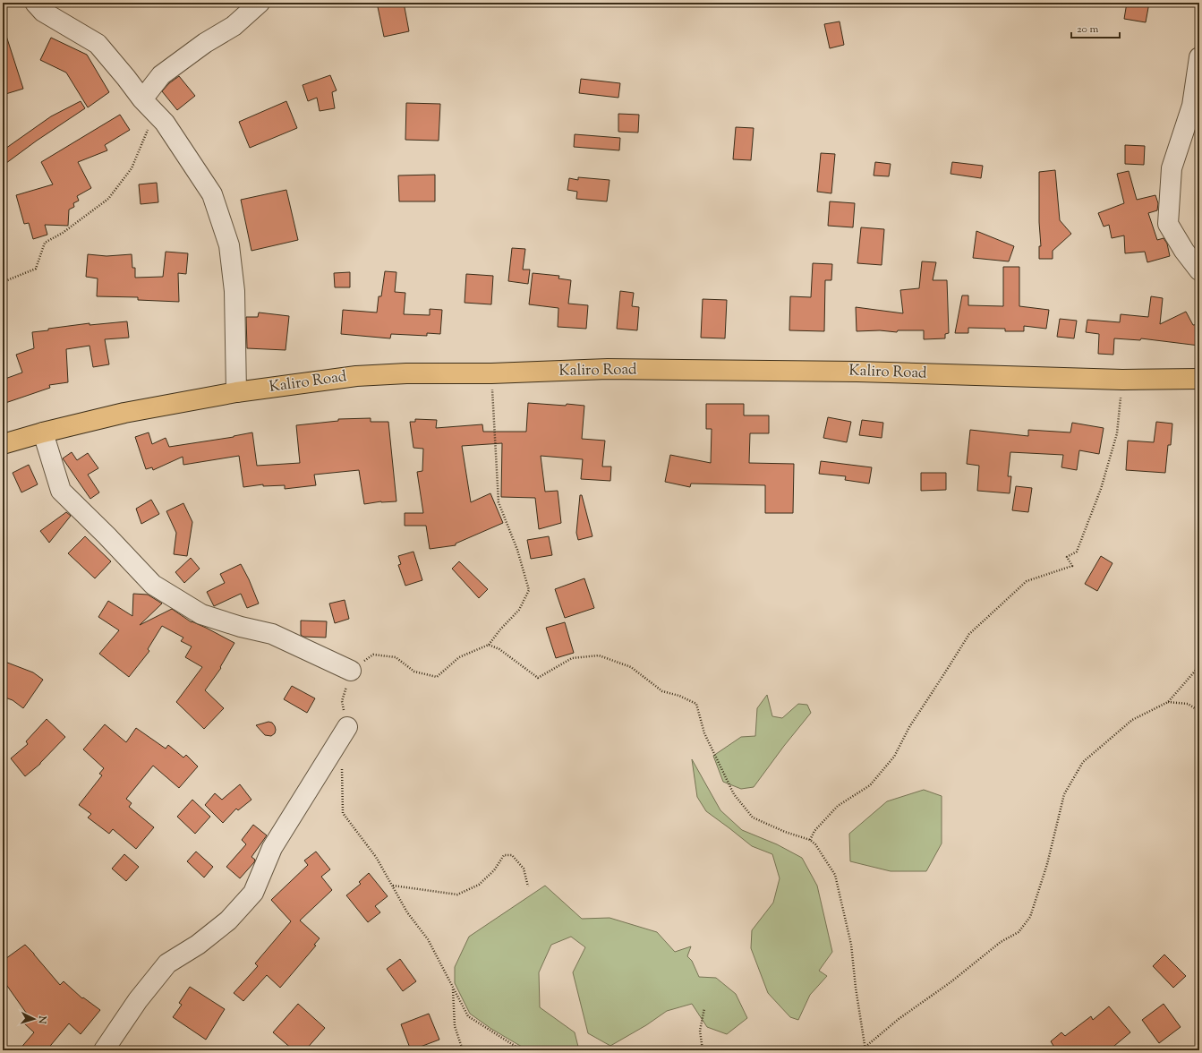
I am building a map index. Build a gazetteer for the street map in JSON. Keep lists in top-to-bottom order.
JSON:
{
  "streets": {
    "main road": ["Kaliro Road"]
  },
  "scale_bar": "20 m",
  "north": "right"
}
